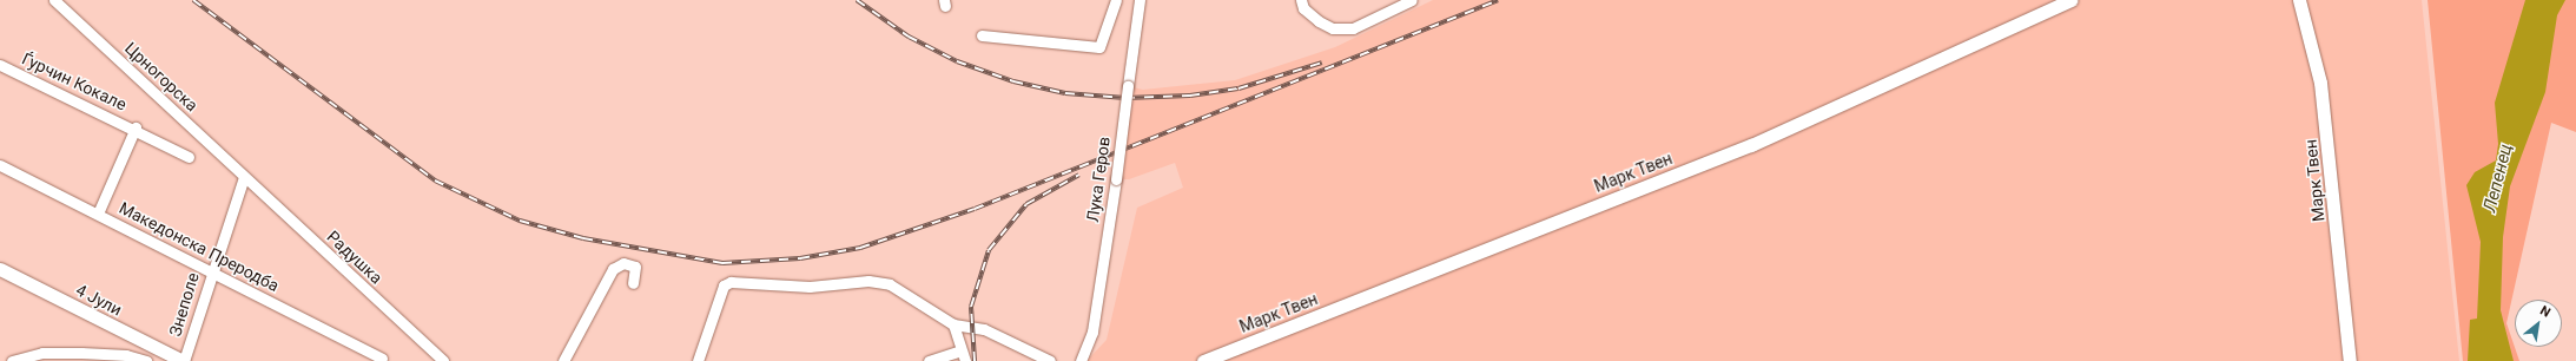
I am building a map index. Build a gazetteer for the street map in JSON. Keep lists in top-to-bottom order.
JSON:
{
  "streets": {
    "street": [
      "Црногорска",
      "Ѓурчин Кокале",
      "Марк Твен",
      "Лука Геров",
      "Македонска Преродба",
      "Радушка",
      "4 Јули",
      "Знеполе"
    ]
  },
  "crossings": [
    ["Црногорска", "Радушка"],
    ["Црногорска", "Знеполе"],
    ["Ѓурчин Кокале", "Македонска Преродба"],
    ["Македонска Преродба", "Знеполе"],
    ["Радушка", "Знеполе"],
    ["4 Јули", "Знеполе"]
  ],
  "water": ["Лепенец"],
  "north": "top right"
}
